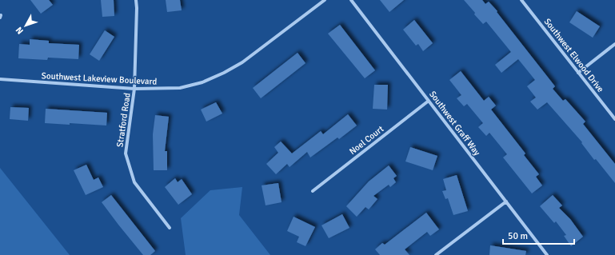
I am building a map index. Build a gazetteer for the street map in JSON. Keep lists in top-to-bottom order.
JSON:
{
  "streets": {
    "street": [
      "Southwest Elwood Drive",
      "Southwest Lakeview Boulevard",
      "Stratford Road",
      "Southwest Graff Way",
      "Noel Court"
    ]
  },
  "crossings": [
    ["Southwest Lakeview Boulevard", "Stratford Road"],
    ["Southwest Graff Way", "Noel Court"]
  ],
  "scale_bar": "50 m",
  "north": "bottom left"
}
